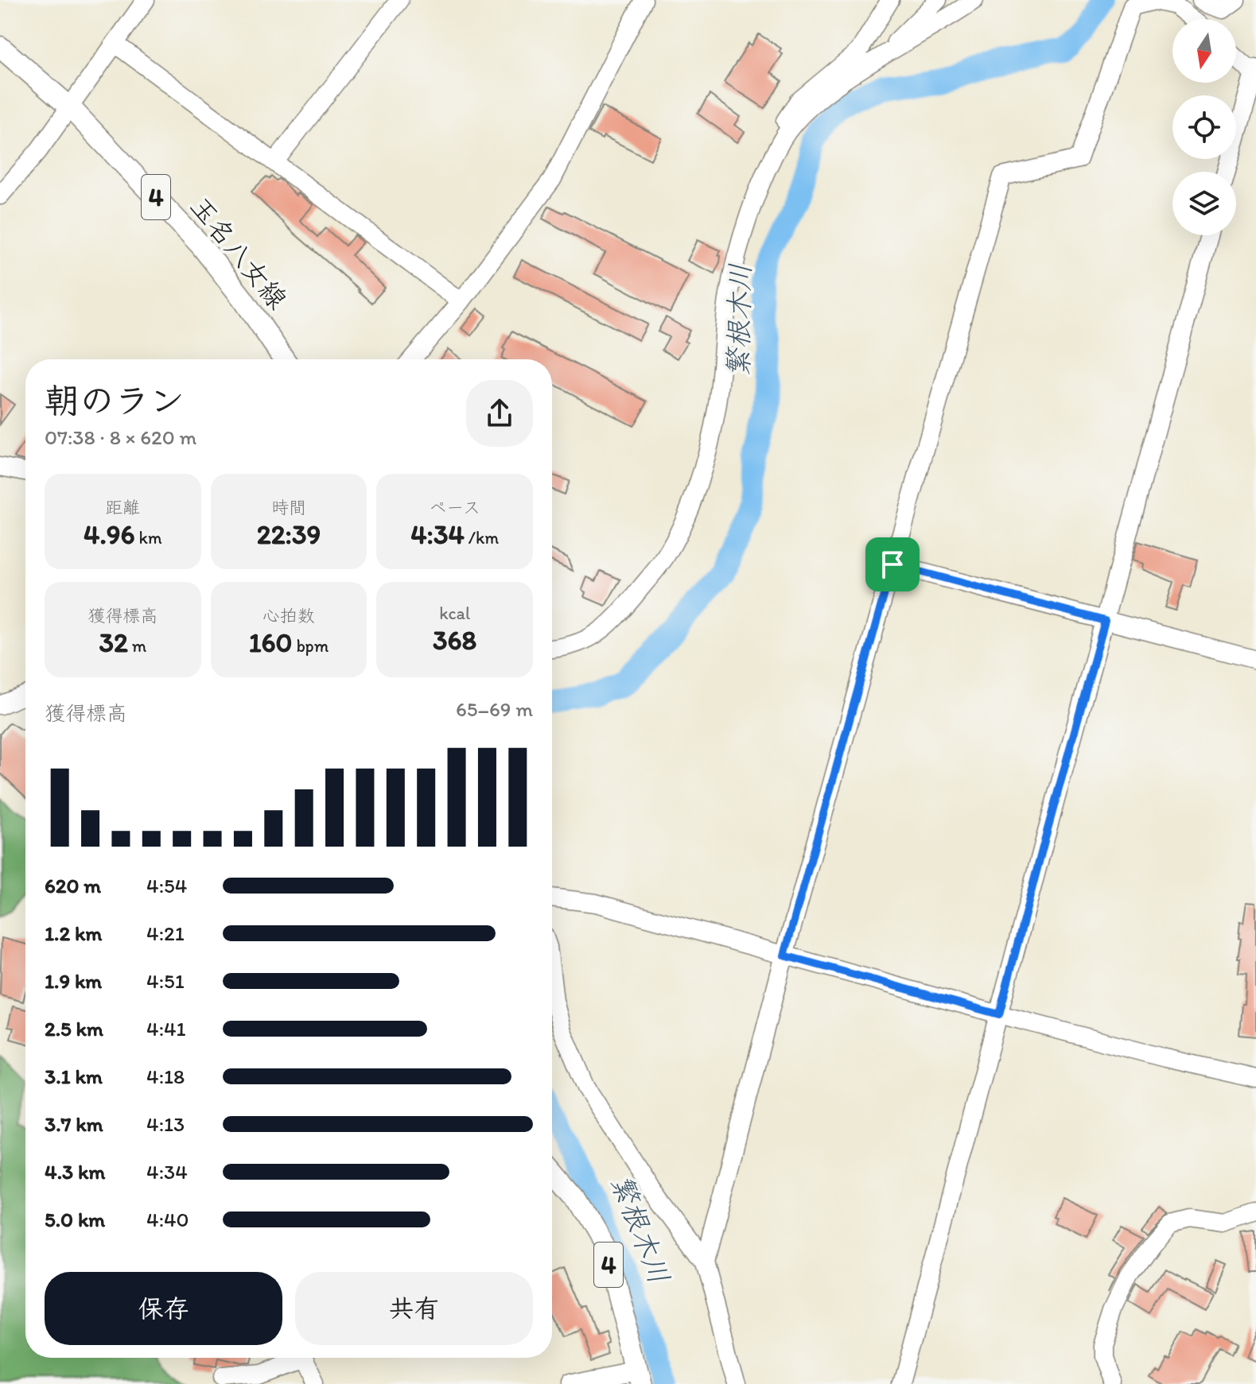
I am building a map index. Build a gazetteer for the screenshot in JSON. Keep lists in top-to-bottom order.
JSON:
{
  "streets": {
    "main road": ["4", "玉名八女線"]
  },
  "water": ["繁根木川"],
  "north": "bottom",
  "page": {
    "heading": ["朝のラン", "07:38 · 8 × 620 m"],
    "stats": [
      ["距離", "4.96 km"],
      ["時間", "22:39"],
      ["ペース", "4:34 /km"],
      ["獲得標高", "32 m"],
      ["心拍数", "160 bpm"],
      ["kcal", "368"]
    ],
    "chart": ["獲得標高", "65–69 m"],
    "list": [
      {
        "name": "620 m",
        "note": "4:54"
      },
      {
        "name": "1.2 km",
        "note": "4:21"
      },
      {
        "name": "1.9 km",
        "note": "4:51"
      },
      {
        "name": "2.5 km",
        "note": "4:41"
      },
      {
        "name": "3.1 km",
        "note": "4:18"
      },
      {
        "name": "3.7 km",
        "note": "4:13"
      },
      {
        "name": "4.3 km",
        "note": "4:34"
      },
      {
        "name": "5.0 km",
        "note": "4:40"
      }
    ],
    "buttons": ["保存", "共有"]
  }
}
